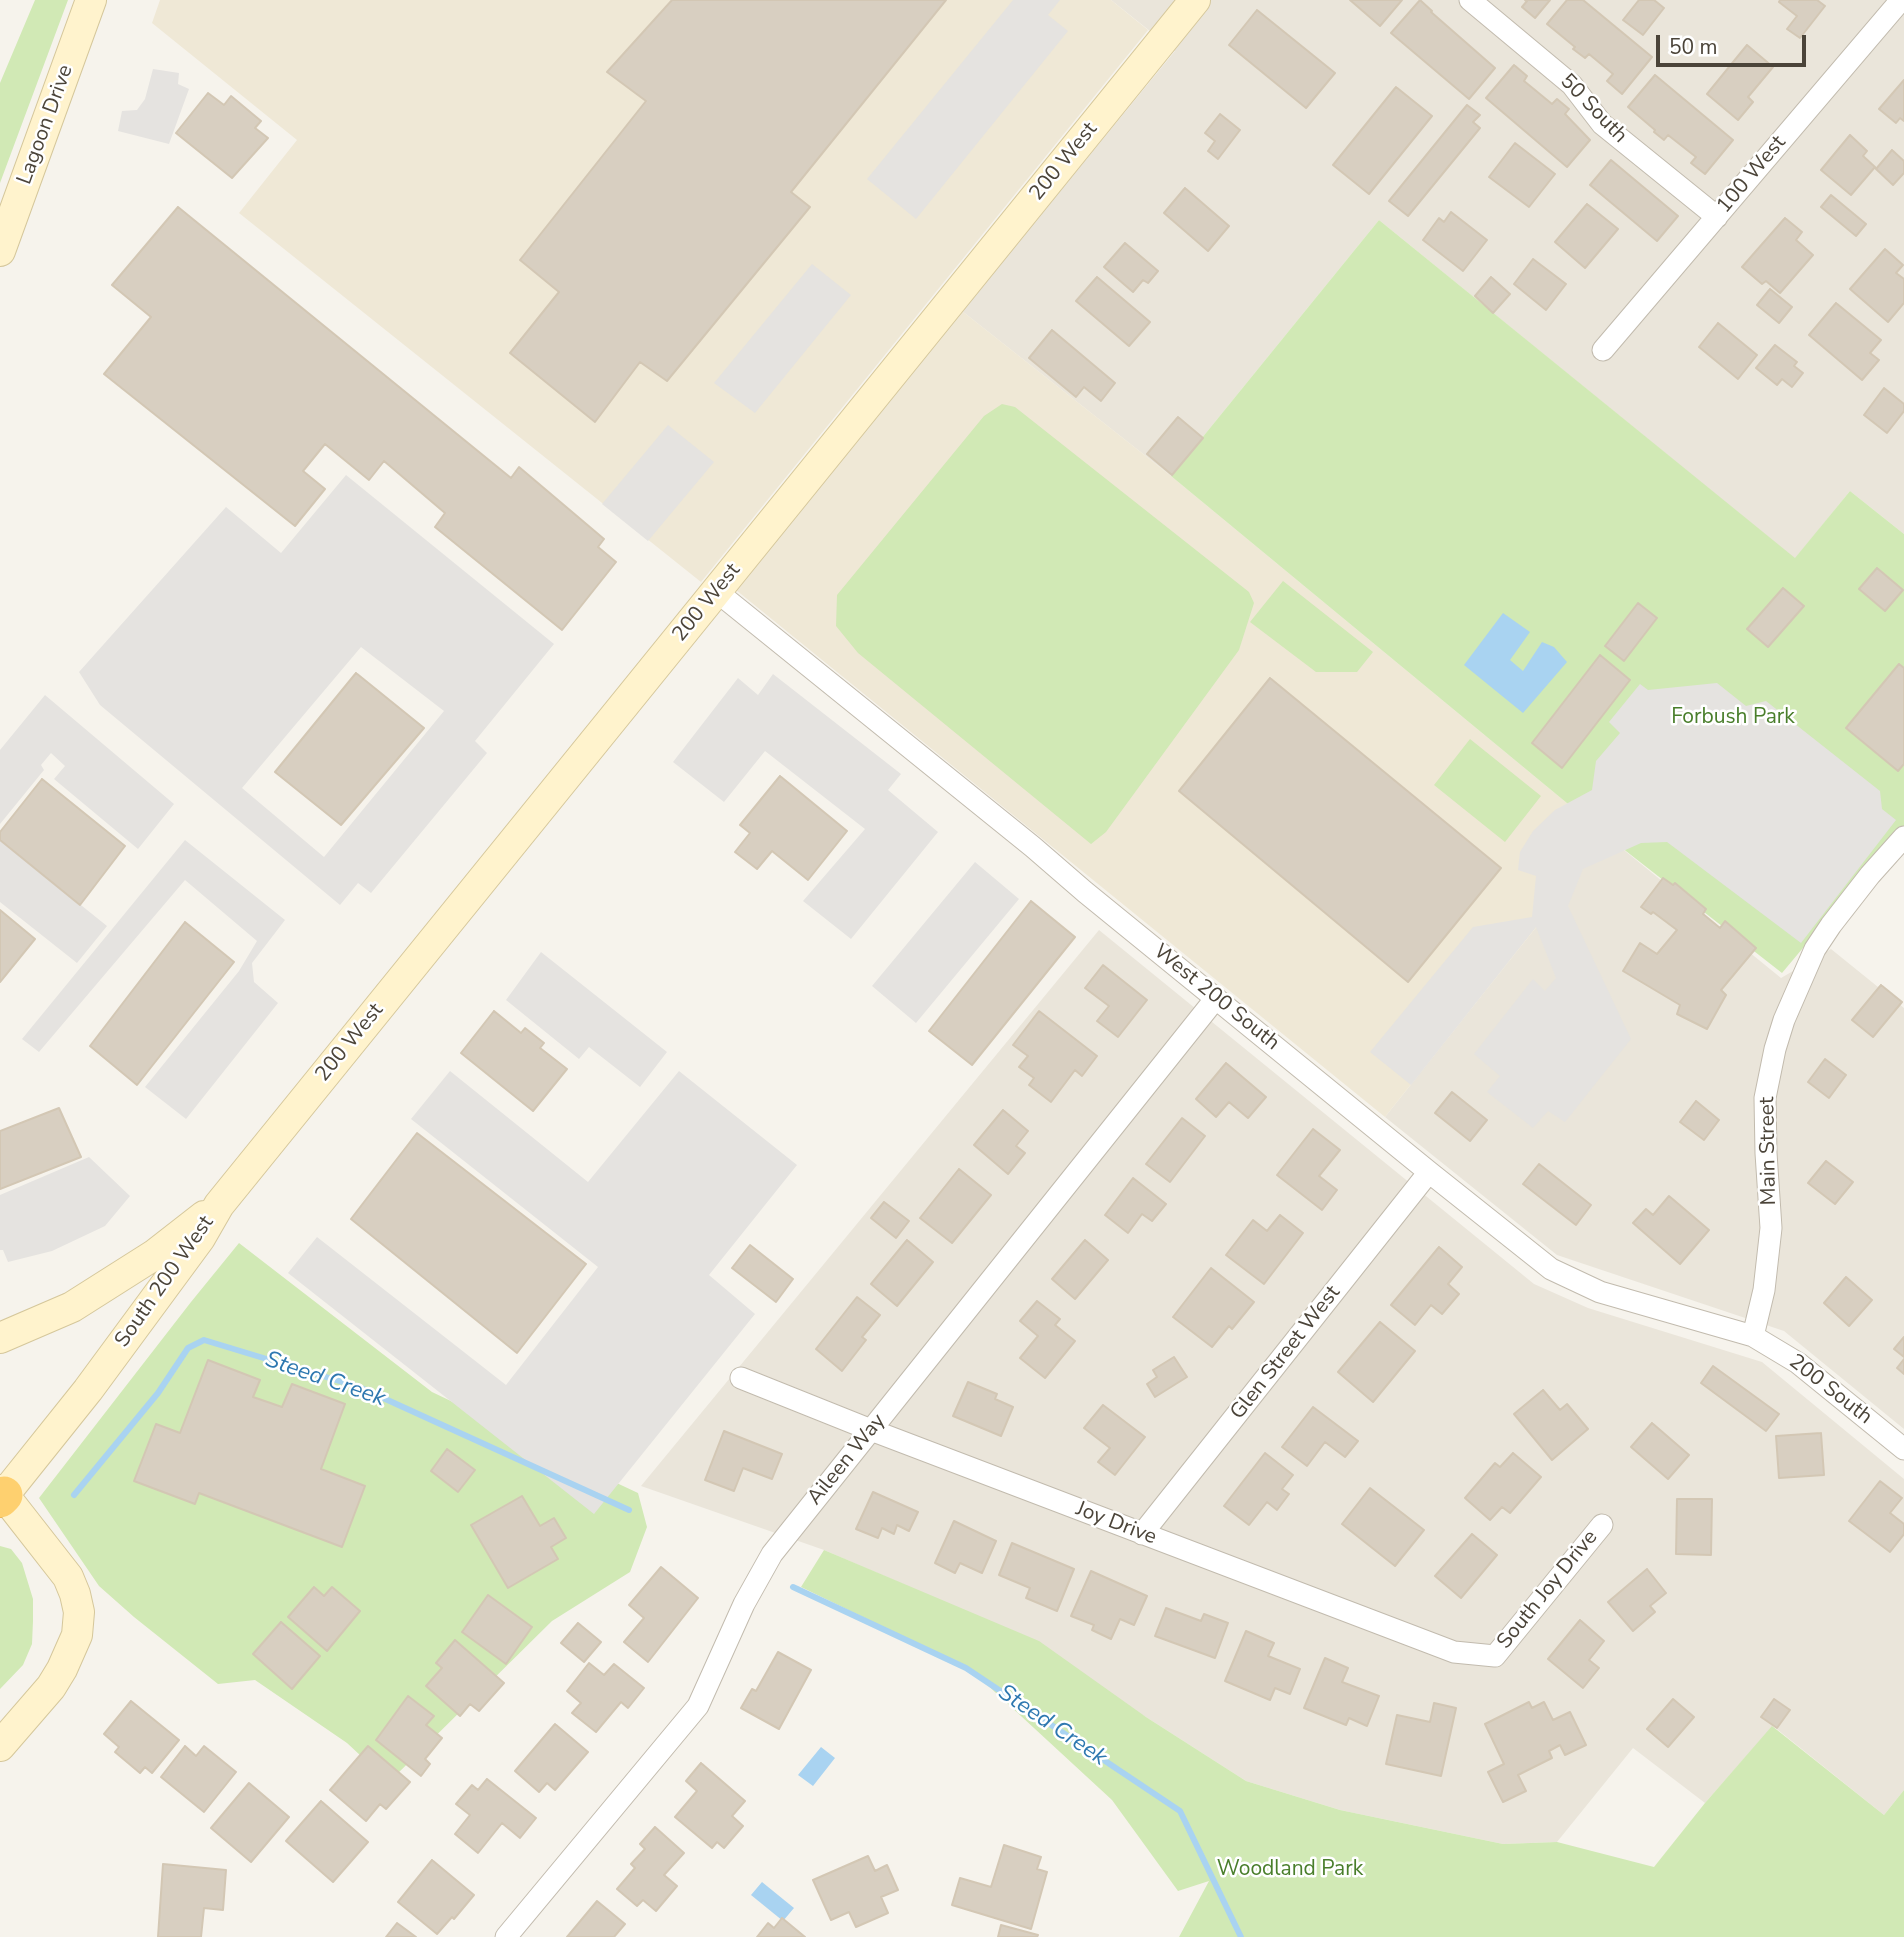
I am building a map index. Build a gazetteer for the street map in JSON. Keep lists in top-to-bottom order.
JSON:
{
  "streets": {
    "main road": ["Lagoon Drive", "200 West", "South 200 West"],
    "street": [
      "50 South",
      "100 West",
      "West 200 South",
      "Main Street",
      "Glen Street West",
      "200 South",
      "Aileen Way",
      "Joy Drive",
      "South Joy Drive"
    ]
  },
  "crossings": [
    ["50 South", "100 West"],
    ["200 West", "West 200 South"],
    ["200 West", "South 200 West"],
    ["West 200 South", "Main Street"],
    ["West 200 South", "Glen Street West"],
    ["West 200 South", "200 South"],
    ["West 200 South", "Aileen Way"],
    ["Main Street", "200 South"],
    ["Glen Street West", "Joy Drive"],
    ["Aileen Way", "Joy Drive"],
    ["Joy Drive", "South Joy Drive"]
  ],
  "water": ["Steed Creek"],
  "parks": ["Forbush Park", "Woodland Park"],
  "scale_bar": "50 m"
}
